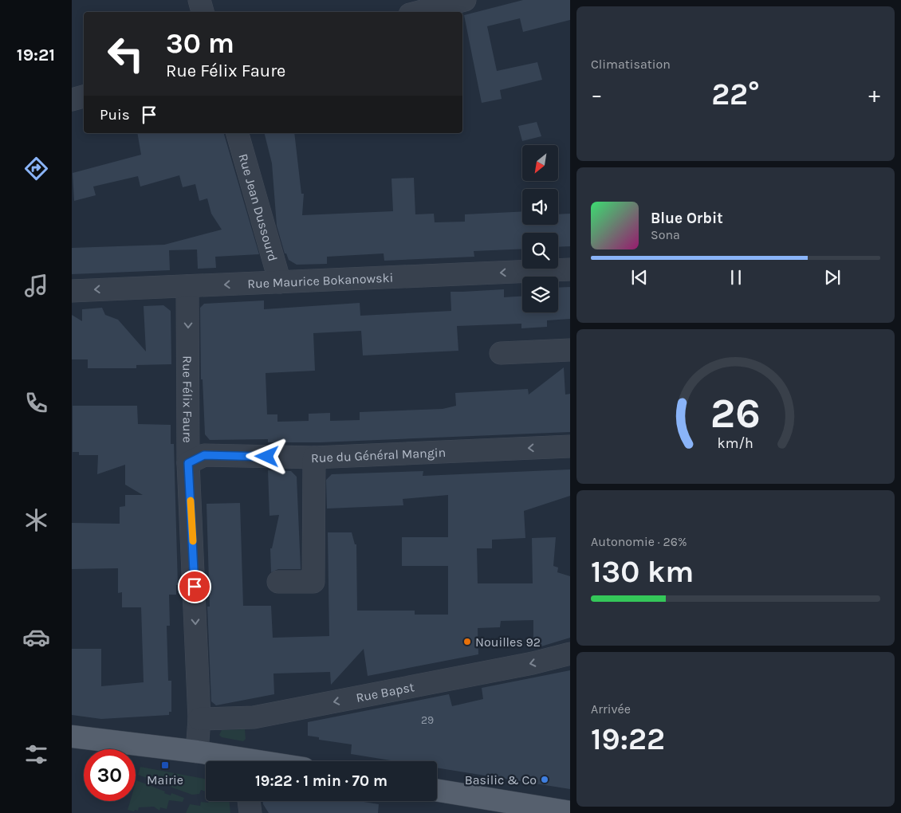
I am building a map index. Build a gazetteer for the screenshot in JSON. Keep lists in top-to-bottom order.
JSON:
{
  "streets": {
    "street": [
      "Rue Jean Dussourd",
      "Rue Maurice Bokanowski",
      "Rue Félix Faure",
      "Rue du Général Mangin",
      "Rue Bapst"
    ]
  },
  "crossings": [
    ["Rue Jean Dussourd", "Rue Maurice Bokanowski"],
    ["Rue Maurice Bokanowski", "Rue Félix Faure"],
    ["Rue Félix Faure", "Rue du Général Mangin"],
    ["Rue Félix Faure", "Rue Bapst"]
  ],
  "one_way": [
    "Rue Maurice Bokanowski",
    "Rue Félix Faure",
    "Rue du Général Mangin",
    "Rue Bapst"
  ],
  "places": {
    "other": ["Nouilles 92", "Basilic & Co"],
    "transit": ["Mairie"]
  },
  "house_numbers": ["29"],
  "north": "bottom left",
  "page": {
    "tabs": "19:21",
    "tile": [
      "Climatisation",
      ["Autonomie · 26%", "130 km"],
      ["Arrivée", "19:22"]
    ],
    "turn": ["30 m", "Rue Félix Faure"],
    "heat": ["−", "22°", "+"],
    "then": "Puis",
    "song": ["Blue Orbit", "Sona"],
    "limit": "30",
    "trip": "19:22 · 1 min · 70 m",
    "gauge": ["26", "km/h"]
  }
}
